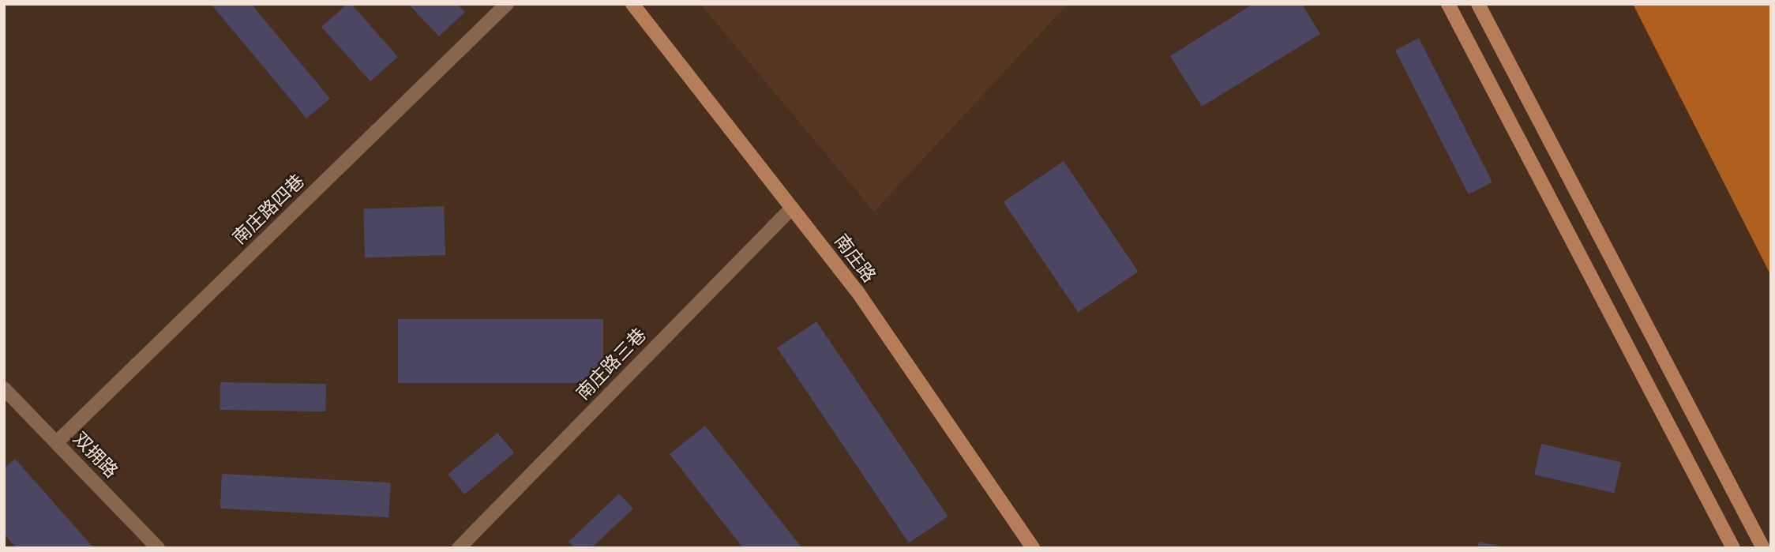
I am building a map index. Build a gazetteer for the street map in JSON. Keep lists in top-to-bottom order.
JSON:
{
  "streets": {
    "main road": ["南庄路"],
    "street": ["南庄路四巷", "南庄路三巷", "双拥路"]
  },
  "crossings": [
    ["南庄路四巷", "双拥路"],
    ["南庄路", "南庄路三巷"]
  ]
}
